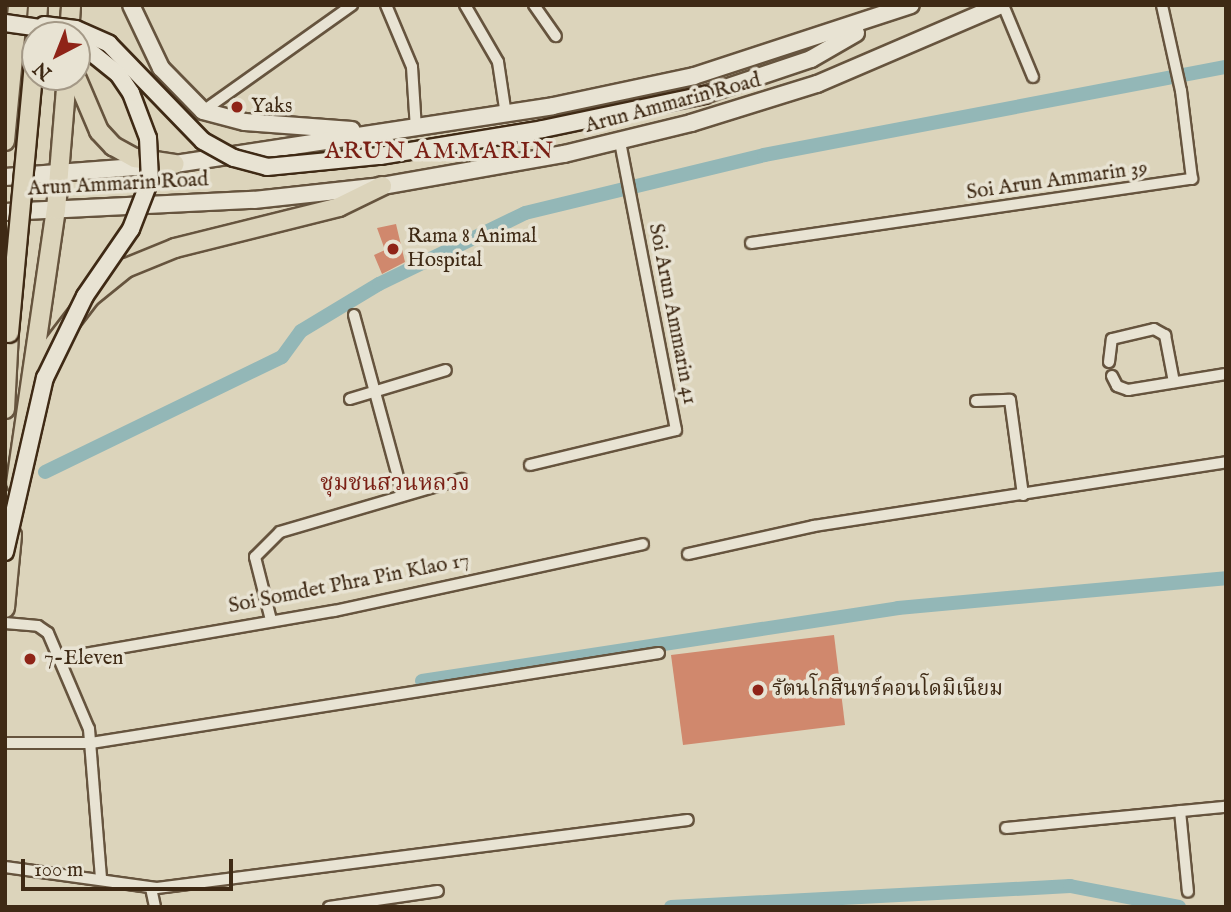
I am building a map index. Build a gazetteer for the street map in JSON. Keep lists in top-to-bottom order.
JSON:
{
  "streets": {
    "main road": ["Arun Ammarin Road"],
    "street": ["Soi Arun Ammarin 39", "Soi Arun Ammarin 41", "Soi Somdet Phra Pin Klao 17"]
  },
  "crossings": [
    ["Arun Ammarin Road", "Soi Arun Ammarin 41"]
  ],
  "districts": ["ARUN AMMARIN", "ชุมชนสวนหลวง"],
  "places": [
    "Yaks",
    "Rama 8 Animal Hospital",
    "7-Eleven",
    "รัตนโกสินทร์คอนโดมิเนียม"
  ],
  "scale_bar": "100 m",
  "north": "bottom left"
}
